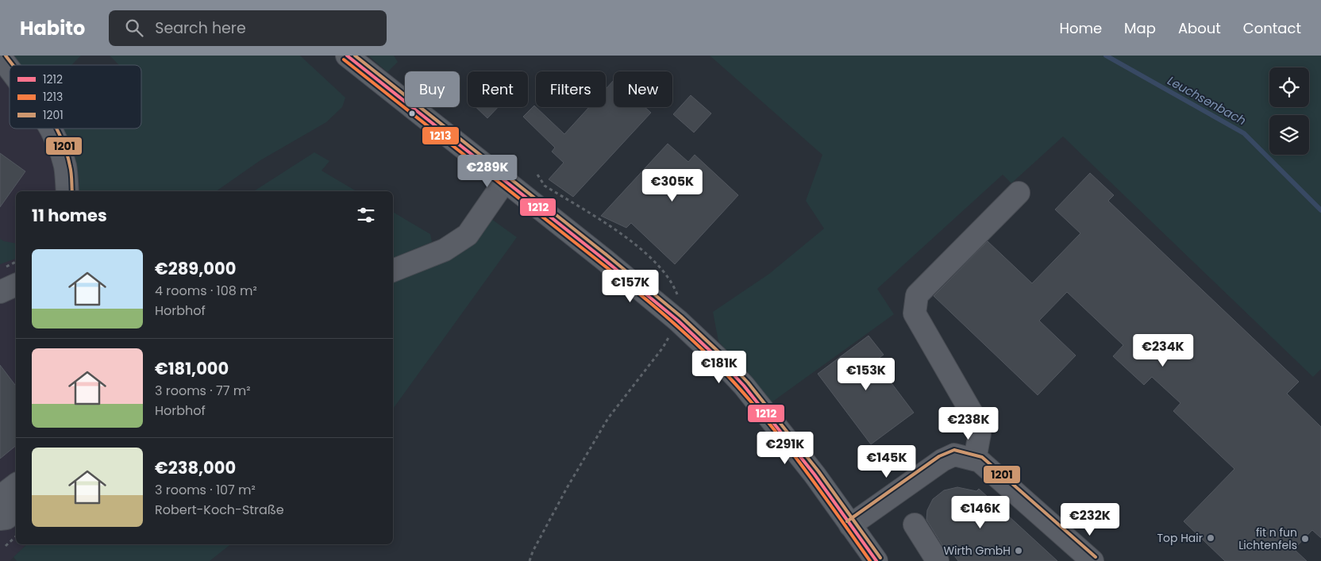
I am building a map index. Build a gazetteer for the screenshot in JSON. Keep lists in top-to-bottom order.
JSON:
{
  "water": ["Leuchsenbach"],
  "places": ["Top Hair", "fit n fun Lichtenfels", "Wirth GmbH"],
  "lines": ["transit line 1212", "transit line 1201", "transit line 1213"],
  "legend": ["1212", "1213", "1201"],
  "page": {
    "header": "Habito",
    "search": "Search here",
    "nav": [
      "Home",
      "Map",
      "About",
      "Contact"
    ],
    "chip": [
      "Buy",
      "Rent",
      "Filters",
      "New"
    ],
    "price": [
      "€289K",
      "€305K",
      "€157K",
      "€234K",
      "€181K",
      "€153K",
      "€238K",
      "€291K",
      "€145K",
      "€146K",
      "€232K"
    ],
    "heading": "11 homes",
    "list": [
      {
        "name": "€289,000",
        "note": "4 rooms · 108 m² · Horbhof"
      },
      {
        "name": "€181,000",
        "note": "3 rooms · 77 m² · Horbhof"
      },
      {
        "name": "€238,000",
        "note": "3 rooms · 107 m² · Robert-Koch-Straße"
      }
    ]
  }
}
